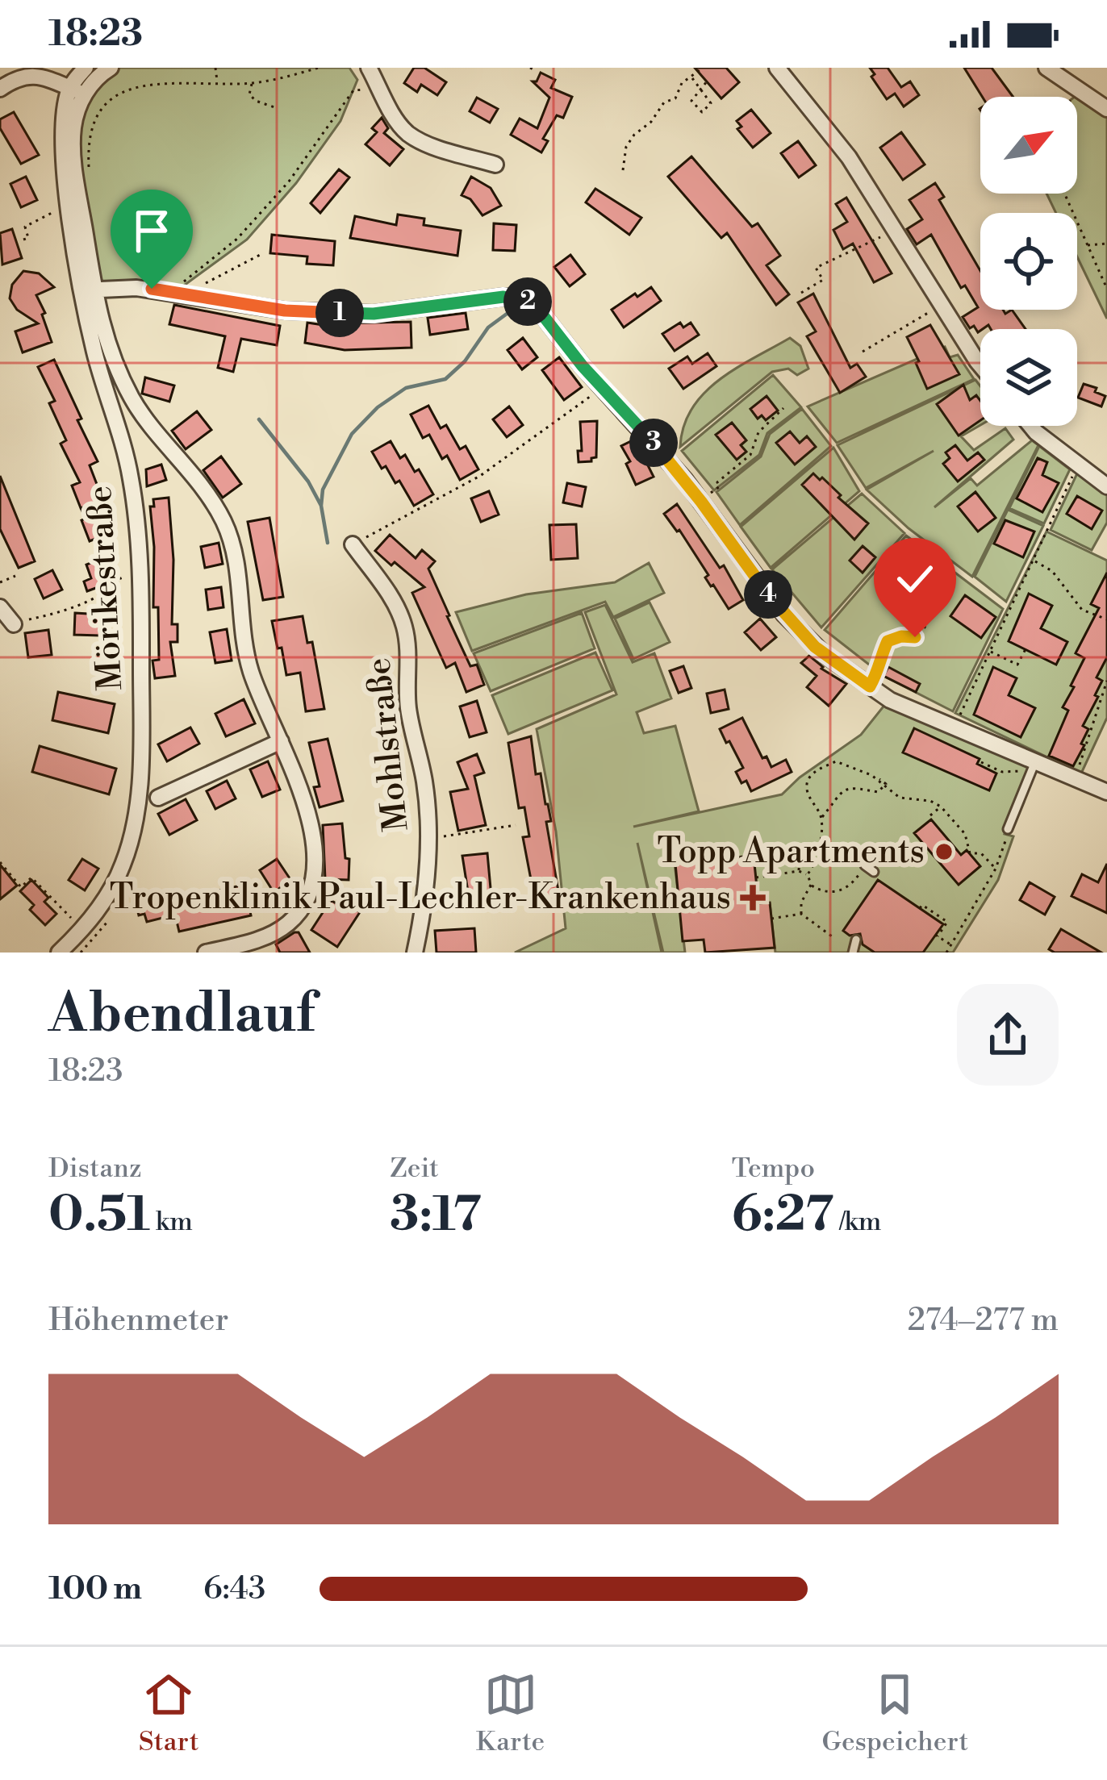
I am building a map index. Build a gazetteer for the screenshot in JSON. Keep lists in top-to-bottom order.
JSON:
{
  "streets": {
    "street": ["Mörikestraße", "Mohlstraße"]
  },
  "places": {
    "other": ["Topp Apartments"],
    "health": ["Tropenklinik Paul-Lechler-Krankenhaus"]
  },
  "north": "top right",
  "page": {
    "status": "18:23",
    "pins": [
      "2",
      "1",
      "3",
      "4"
    ],
    "heading": ["Abendlauf", "18:23"],
    "stats": [
      ["Distanz", "0.51 km"],
      ["Zeit", "3:17"],
      ["Tempo", "6:27 /km"]
    ],
    "chart": ["Höhenmeter", "274–277 m"],
    "list": [
      {
        "name": "100 m",
        "note": "6:43"
      }
    ],
    "tabs": ["Start", "Karte", "Gespeichert"]
  }
}
